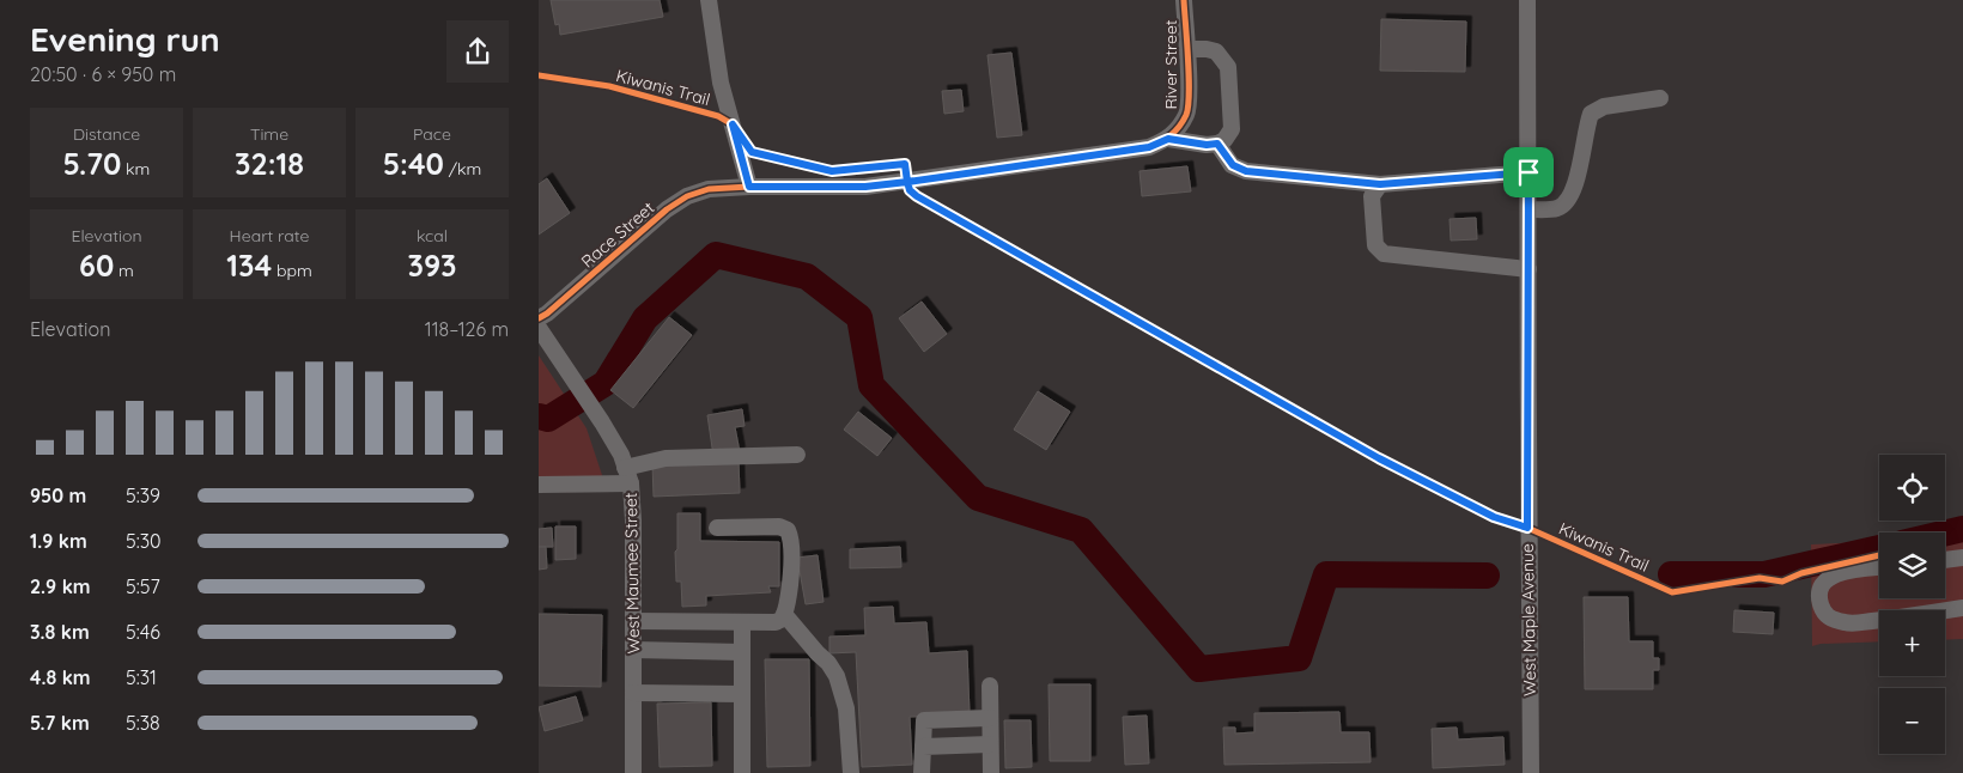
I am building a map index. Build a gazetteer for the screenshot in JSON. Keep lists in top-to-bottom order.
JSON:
{
  "streets": {
    "street": [
      "River Street",
      "Race Street",
      "West Maumee Street",
      "West Maple Avenue"
    ],
    "cycle path": ["Kiwanis Trail"]
  },
  "crossings": [
    ["River Street", "Race Street"]
  ],
  "page": {
    "heading": ["Evening run", "20:50 · 6 × 950 m"],
    "stats": [
      ["Distance", "5.70 km"],
      ["Time", "32:18"],
      ["Pace", "5:40 /km"],
      ["Elevation", "60 m"],
      ["Heart rate", "134 bpm"],
      ["kcal", "393"]
    ],
    "chart": ["Elevation", "118–126 m"],
    "map_buttons": ["+", "−"],
    "list": [
      {
        "name": "950 m",
        "note": "5:39"
      },
      {
        "name": "1.9 km",
        "note": "5:30"
      },
      {
        "name": "2.9 km",
        "note": "5:57"
      },
      {
        "name": "3.8 km",
        "note": "5:46"
      },
      {
        "name": "4.8 km",
        "note": "5:31"
      },
      {
        "name": "5.7 km",
        "note": "5:38"
      }
    ]
  }
}
